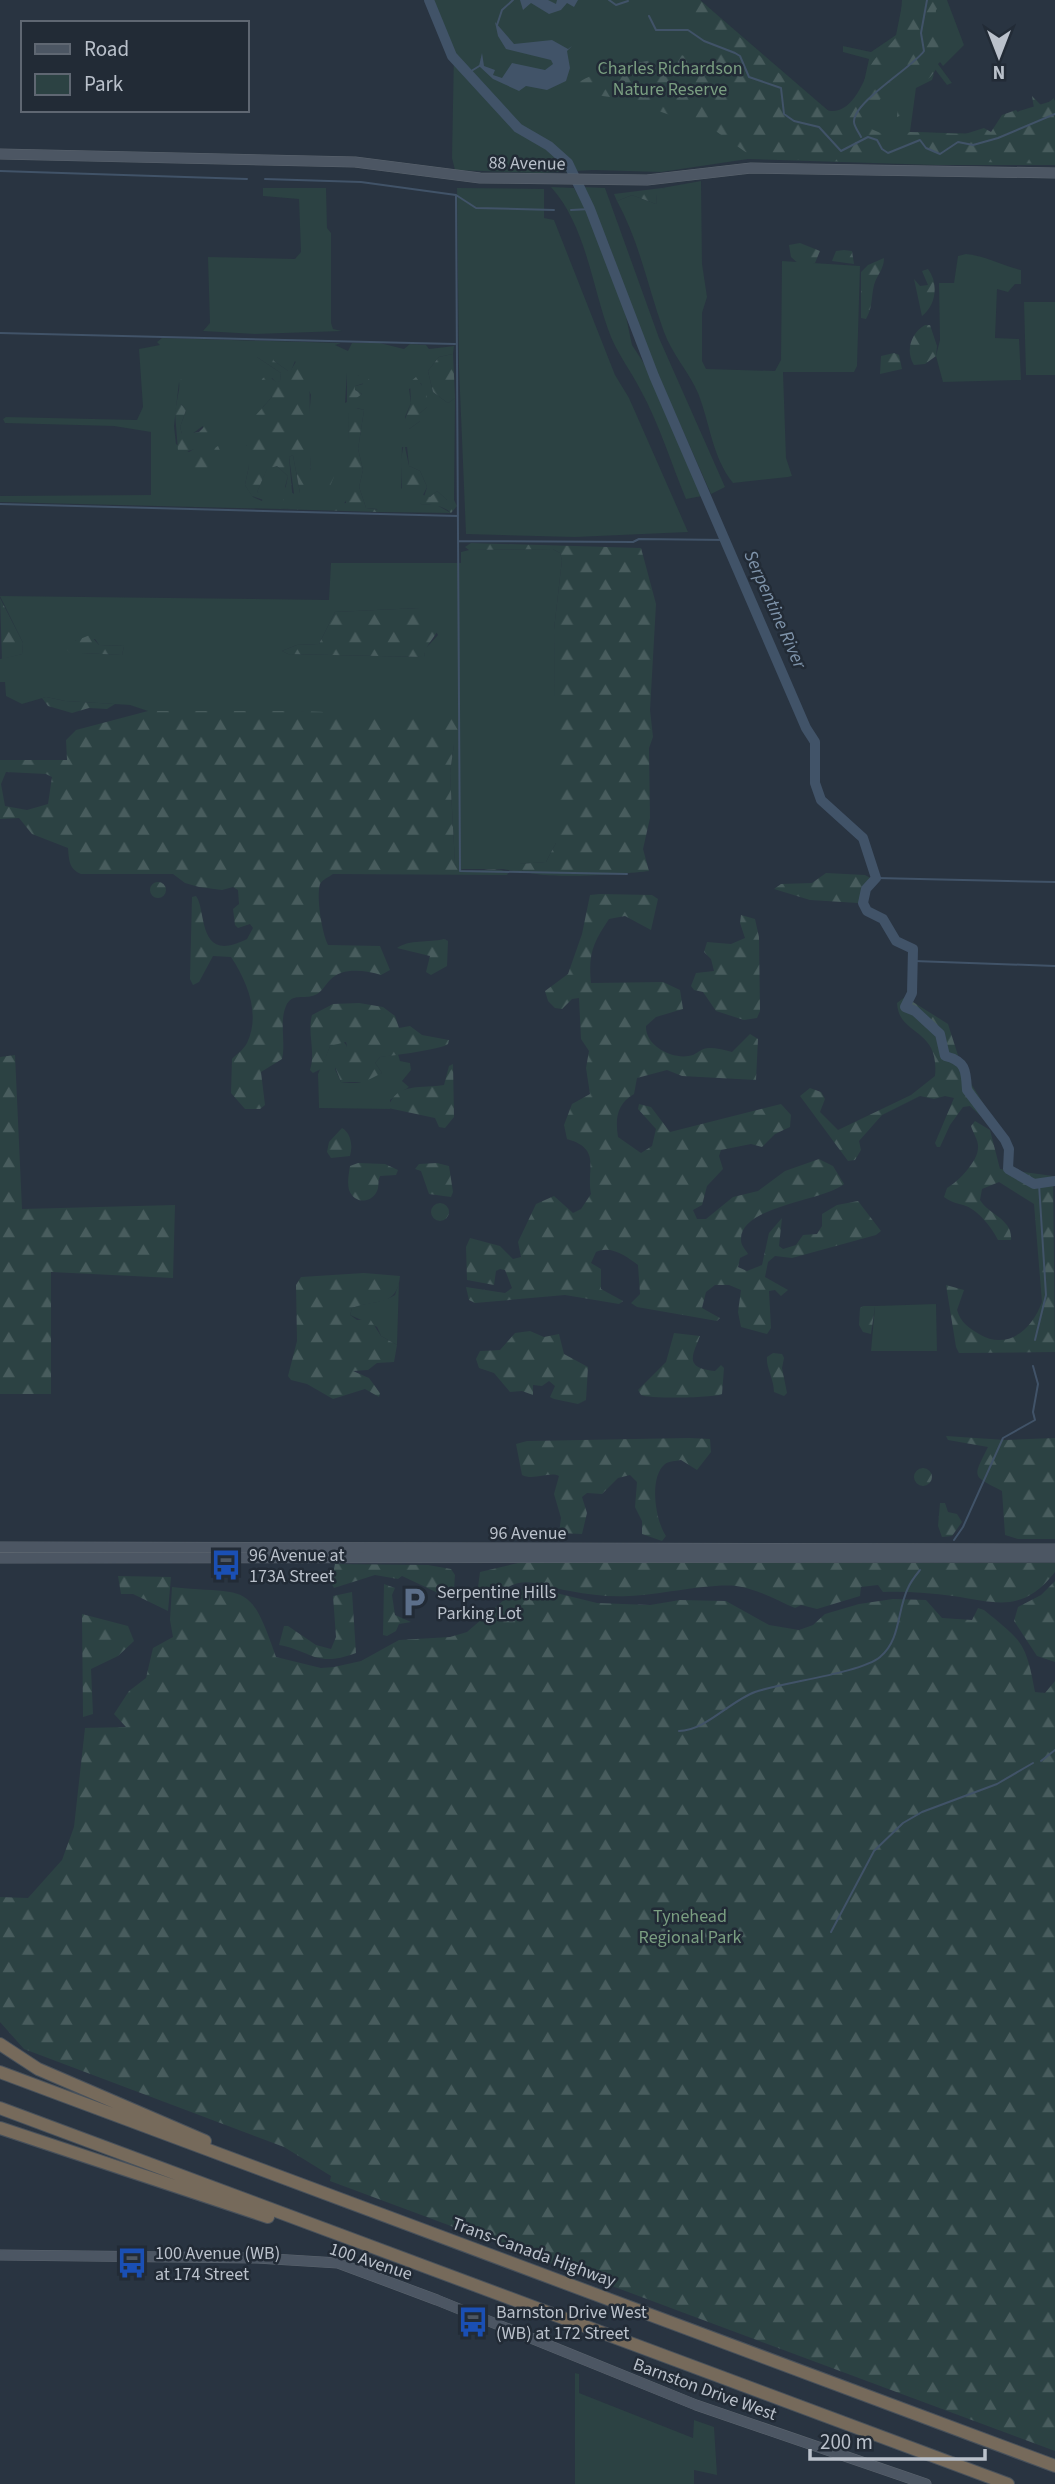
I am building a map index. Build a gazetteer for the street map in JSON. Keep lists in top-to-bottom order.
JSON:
{
  "streets": {
    "highway": ["Trans-Canada Highway"],
    "main road": [
      "88 Avenue",
      "96 Avenue",
      "100 Avenue",
      "Barnston Drive West"
    ]
  },
  "crossings": [
    ["100 Avenue", "Barnston Drive West"]
  ],
  "water": ["Serpentine River"],
  "parks": ["Charles Richardson Nature Reserve", "Tynehead Regional Park"],
  "places": {
    "bus stop": ["96 Avenue at 173A Street", "100 Avenue (WB) at 174 Street", "Barnston Drive West (WB) at 172 Street"],
    "parking": ["Serpentine Hills Parking Lot"]
  },
  "legend": ["Road", "Park"],
  "scale_bar": "200 m",
  "north": "bottom"
}
